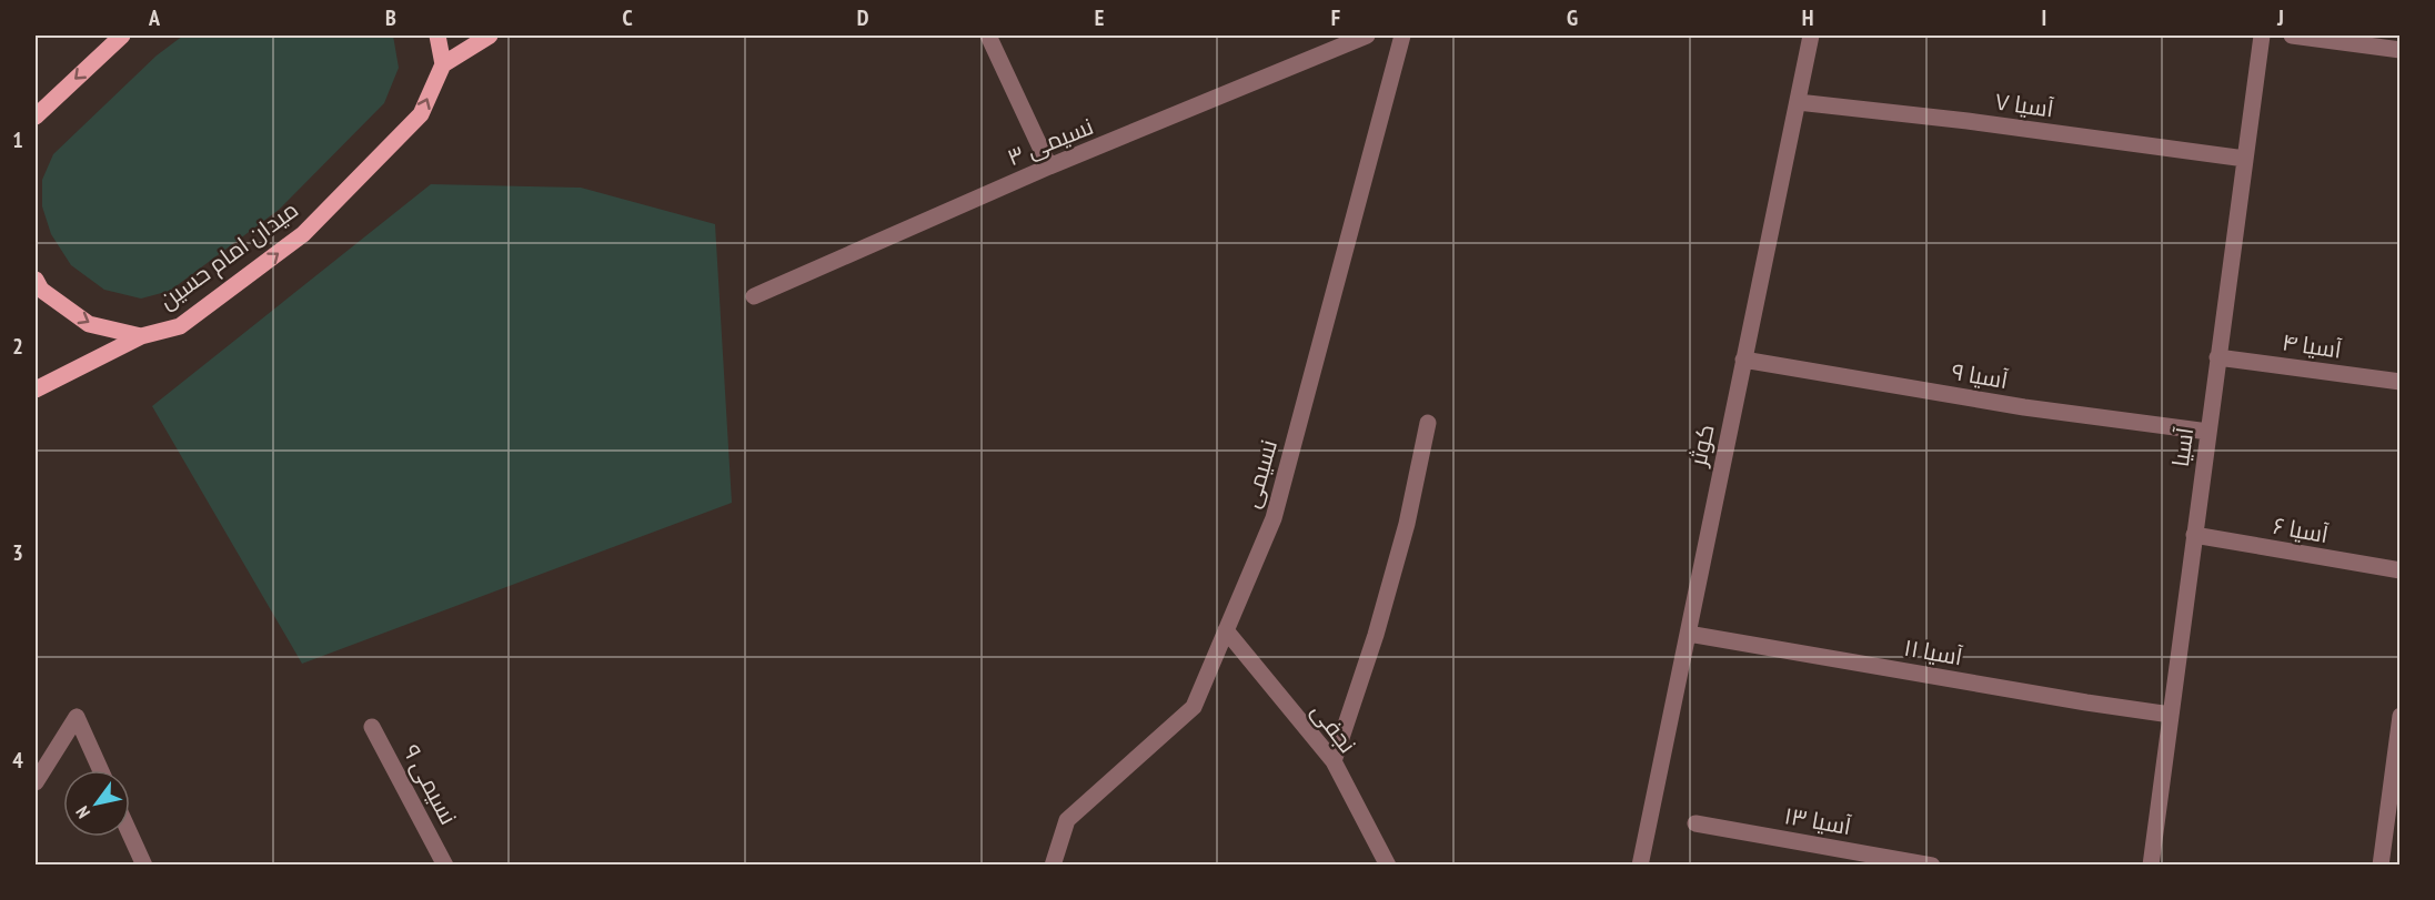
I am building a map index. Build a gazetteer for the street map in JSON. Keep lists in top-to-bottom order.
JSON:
{
  "streets": {
    "main road": ["میدان امام حسین"],
    "street": [
      "آسیا ۷",
      "نسیمی ۳",
      "آسیا ۴",
      "آسیا ۹",
      "کوثر",
      "آسیا",
      "نسیمی",
      "آسیا ۶",
      "آسیا ۱۱",
      "نجفی",
      "نسیمی ۹",
      "آسیا ۱۳"
    ]
  },
  "crossings": [
    ["آسیا ۷", "کوثر"],
    ["آسیا ۷", "آسیا"],
    ["آسیا ۴", "آسیا"],
    ["آسیا ۹", "کوثر"],
    ["آسیا ۹", "آسیا"],
    ["کوثر", "آسیا ۱۱"],
    ["آسیا", "آسیا ۶"],
    ["آسیا", "آسیا ۱۱"],
    ["نسیمی", "نجفی"]
  ],
  "one_way": ["میدان امام حسین"],
  "north": "bottom left",
  "grid": {
    "columns": [
      "A",
      "B",
      "C",
      "D",
      "E",
      "F",
      "G",
      "H",
      "I",
      "J"
    ],
    "rows": [
      "1",
      "2",
      "3",
      "4"
    ]
  }
}
